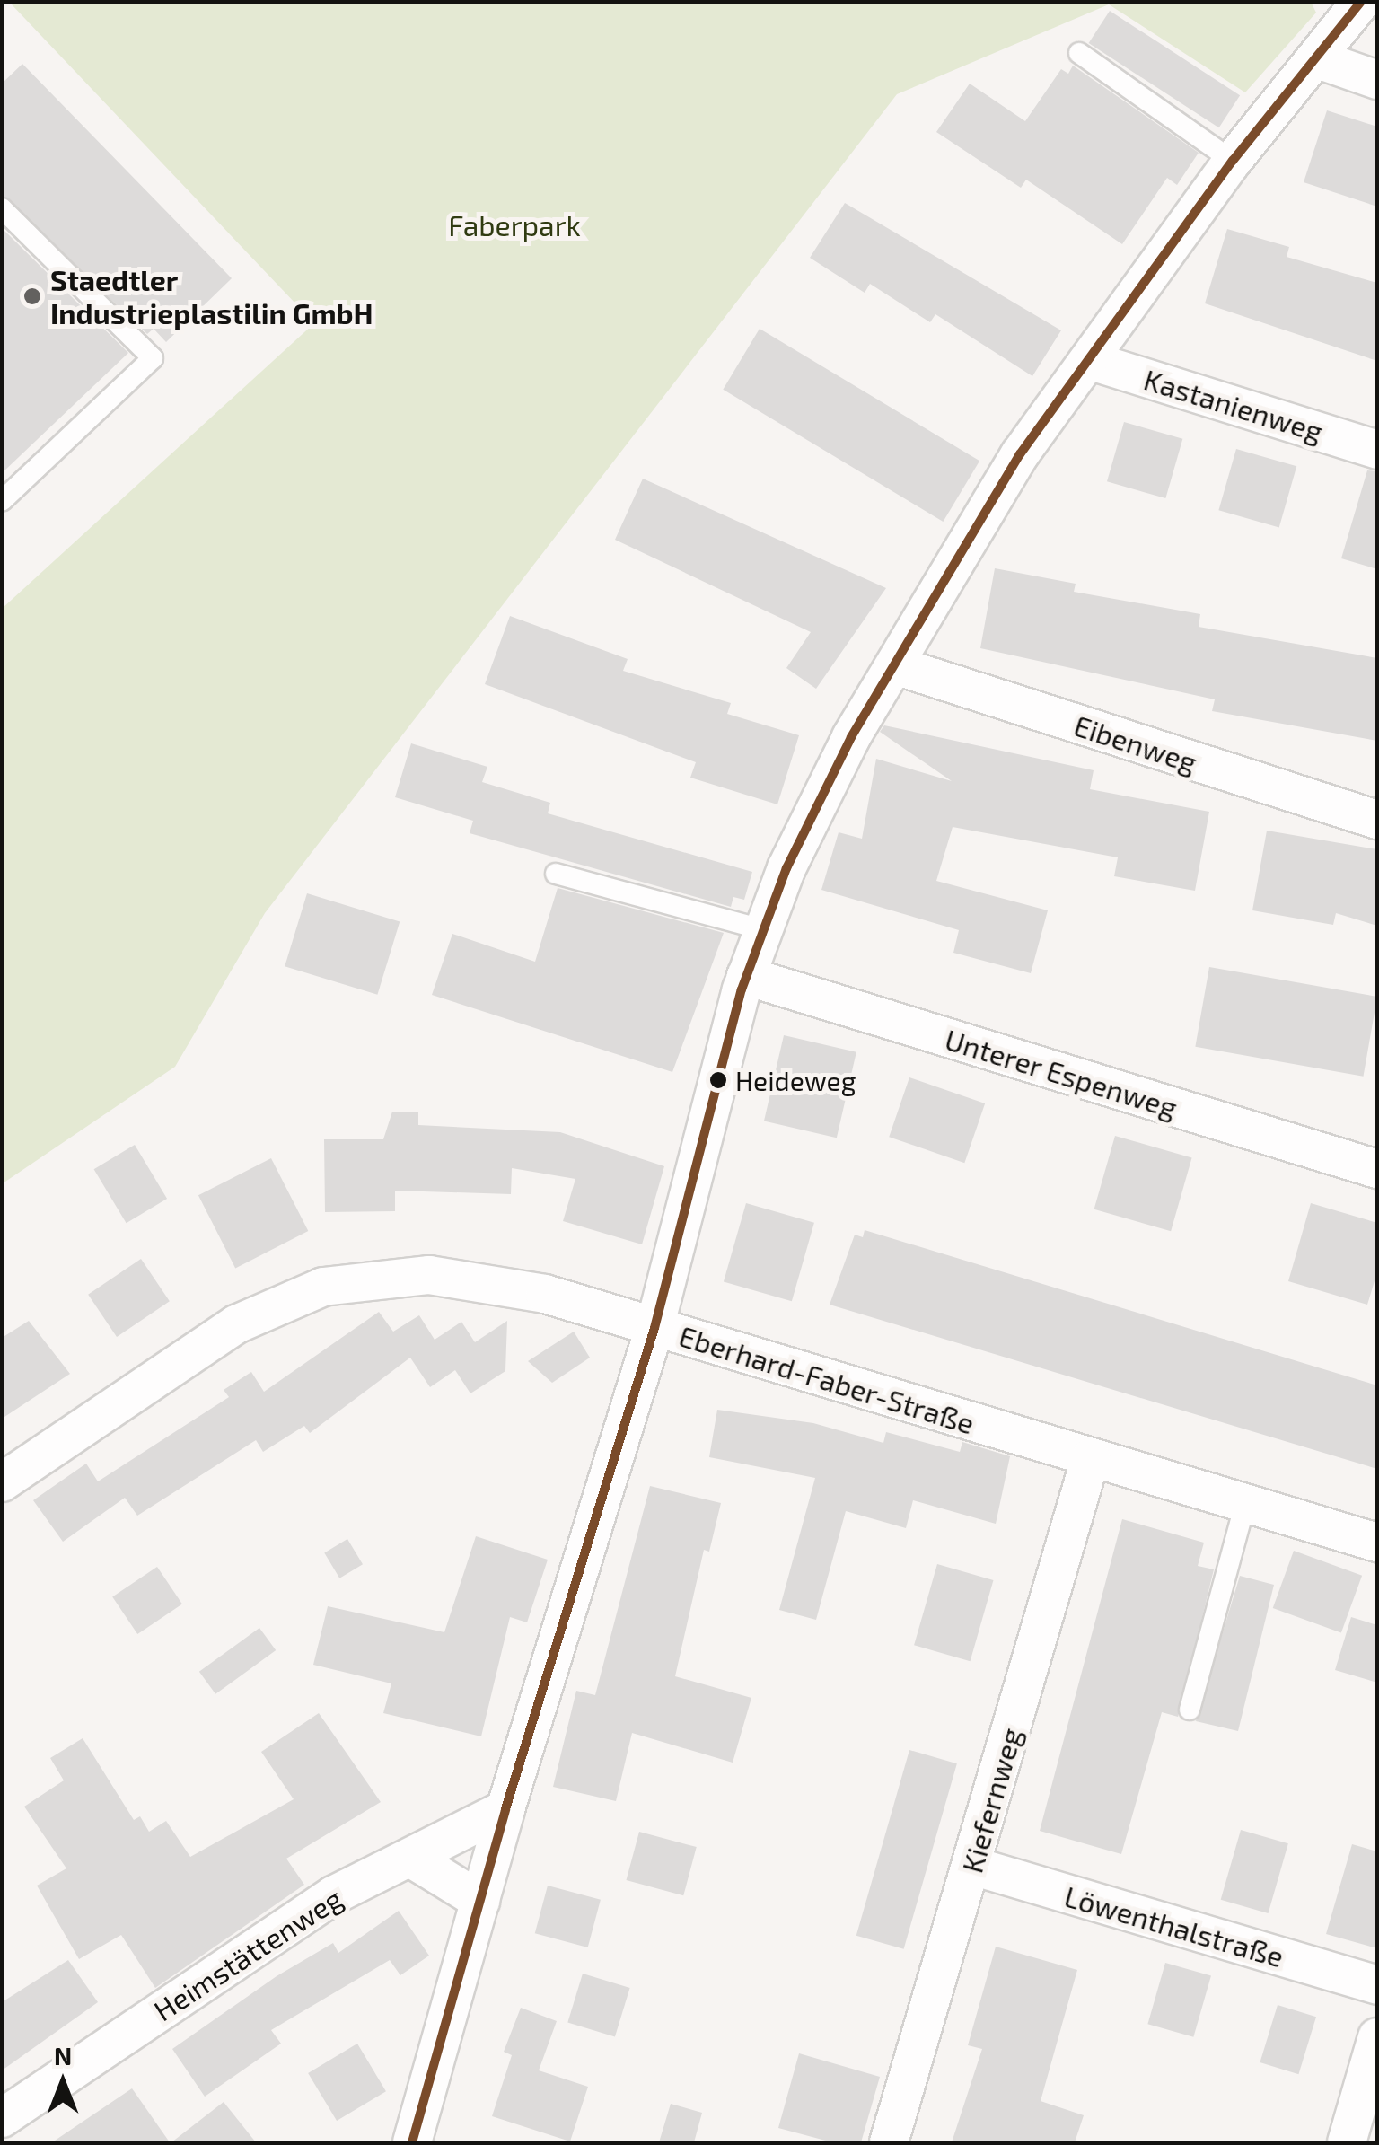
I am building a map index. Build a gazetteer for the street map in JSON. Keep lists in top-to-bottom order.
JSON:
{
  "streets": {
    "street": [
      "Kastanienweg",
      "Eibenweg",
      "Unterer Espenweg",
      "Eberhard-Faber-Straße",
      "Kiefernweg",
      "Löwenthalstraße",
      "Heimstättenweg"
    ]
  },
  "crossings": [
    ["Eberhard-Faber-Straße", "Kiefernweg"],
    ["Kiefernweg", "Löwenthalstraße"]
  ],
  "parks": ["Faberpark"],
  "places": ["Staedtler Industrieplastilin GmbH", "Heideweg"],
  "north": "top"
}
